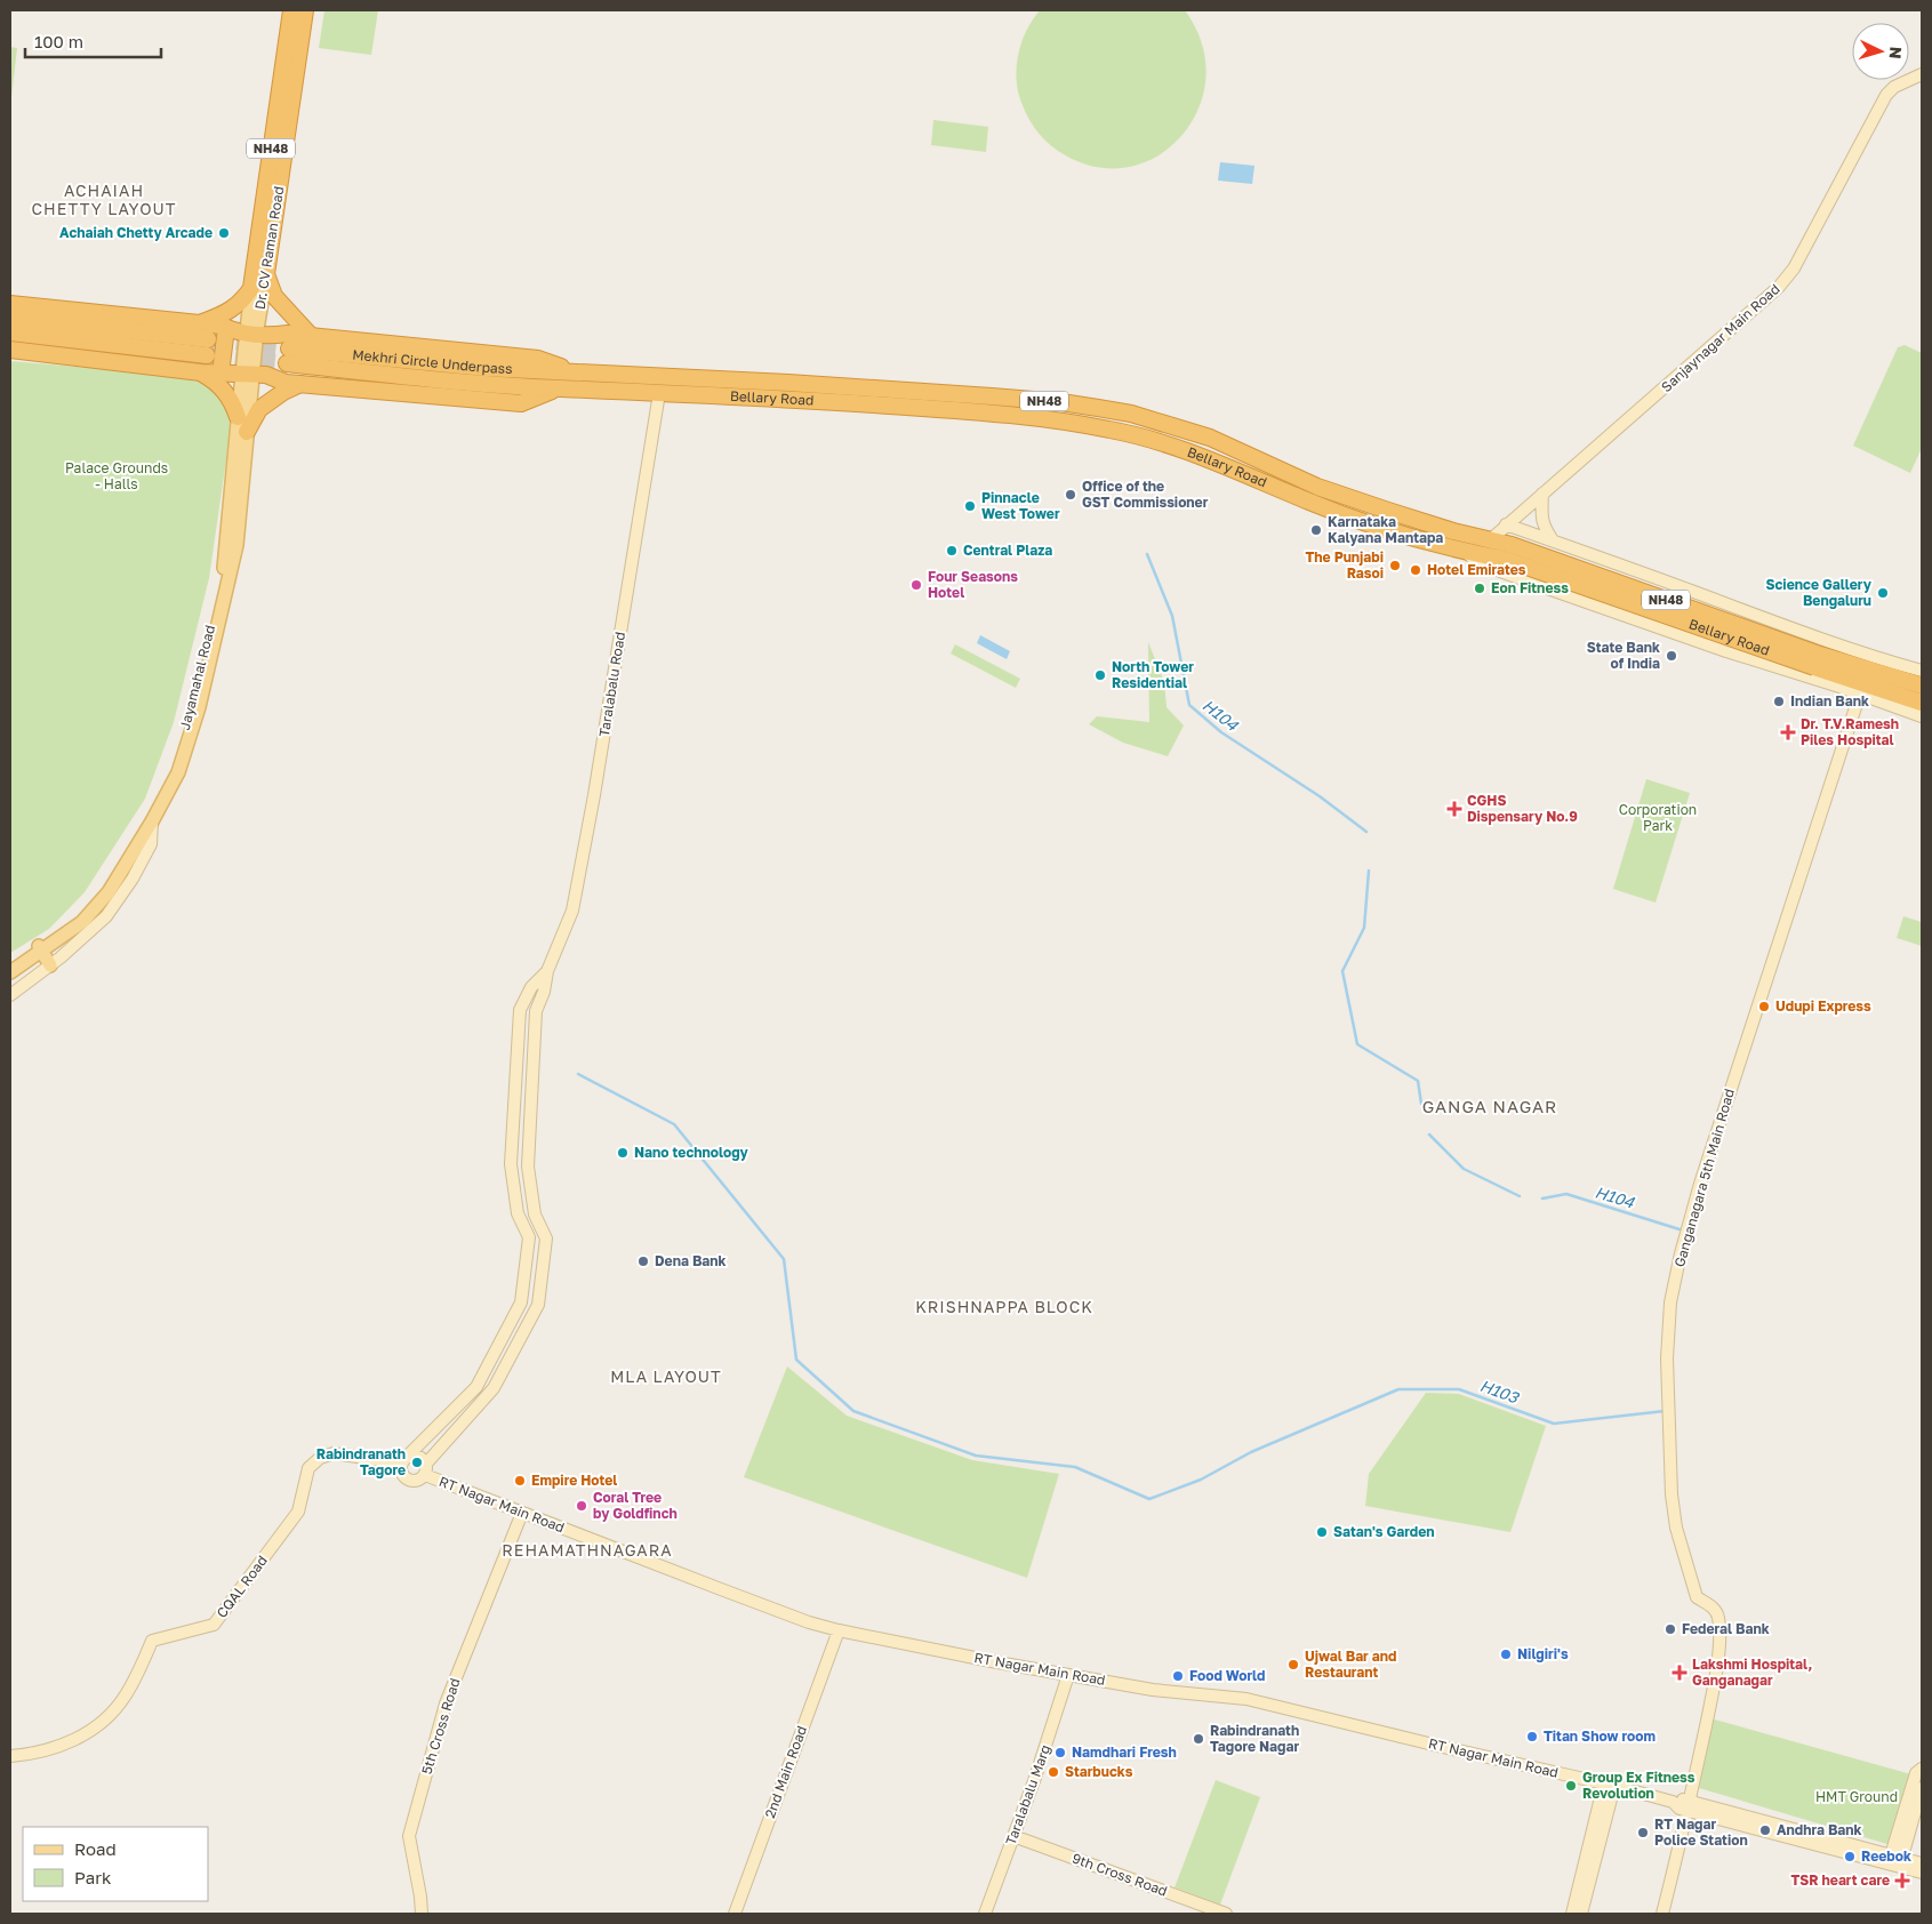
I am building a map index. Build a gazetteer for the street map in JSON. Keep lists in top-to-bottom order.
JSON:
{
  "streets": {
    "highway": [
      "NH48",
      "Dr. CV Raman Road",
      "Mekhri Circle Underpass",
      "Bellary Road"
    ],
    "main road": ["Jayamahal Road"],
    "street": [
      "Sanjaynagar Main Road",
      "Taralabalu Road",
      "Ganganagara 5th Main Road",
      "RT Nagar Main Road",
      "CQAL Road",
      "5th Cross Road",
      "2nd Main Road",
      "Taralabalu Marg",
      "9th Cross Road"
    ]
  },
  "crossings": [
    ["NH48", "Mekhri Circle Underpass"],
    ["NH48", "Bellary Road"],
    ["NH48", "Jayamahal Road"],
    ["NH48", "Ganganagara 5th Main Road"],
    ["Dr. CV Raman Road", "Jayamahal Road"],
    ["Sanjaynagar Main Road", "Bellary Road"],
    ["Mekhri Circle Underpass", "Bellary Road"],
    ["Bellary Road", "Taralabalu Road"],
    ["Bellary Road", "Ganganagara 5th Main Road"],
    ["Taralabalu Road", "RT Nagar Main Road"],
    ["Taralabalu Road", "CQAL Road"],
    ["Ganganagara 5th Main Road", "RT Nagar Main Road"],
    ["RT Nagar Main Road", "CQAL Road"],
    ["RT Nagar Main Road", "5th Cross Road"],
    ["RT Nagar Main Road", "2nd Main Road"],
    ["RT Nagar Main Road", "Taralabalu Marg"],
    ["Taralabalu Marg", "9th Cross Road"]
  ],
  "districts": [
    "ACHAIAH CHETTY LAYOUT",
    "GANGA NAGAR",
    "KRISHNAPPA BLOCK",
    "MLA LAYOUT",
    "REHAMATHNAGARA"
  ],
  "water": ["H104", "H103"],
  "parks": ["Palace Grounds - Halls", "Corporation Park", "HMT Ground"],
  "places": {
    "other": [
      "Achaiah Chetty Arcade",
      "Office of the GST Commissioner",
      "Pinnacle West Tower",
      "Karnataka Kalyana Mantapa",
      "Central Plaza",
      "The Punjabi Rasoi",
      "Hotel Emirates",
      "Four Seasons Hotel",
      "Eon Fitness",
      "Science Gallery Bengaluru",
      "State Bank of India",
      "North Tower Residential",
      "Indian Bank",
      "Udupi Express",
      "Nano technology",
      "Dena Bank",
      "Rabindranath Tagore",
      "Empire Hotel",
      "Coral Tree by Goldfinch",
      "Satan's Garden",
      "Federal Bank",
      "Nilgiri's",
      "Ujwal Bar and Restaurant",
      "Food World",
      "Titan Show room",
      "Rabindranath Tagore Nagar",
      "Namdhari Fresh",
      "Starbucks",
      "Group Ex Fitness Revolution",
      "Andhra Bank",
      "RT Nagar Police Station",
      "Reebok"
    ],
    "health": [
      "Dr. T.V.Ramesh Piles Hospital",
      "CGHS Dispensary No.9",
      "Lakshmi Hospital, Ganganagar",
      "TSR heart care"
    ]
  },
  "legend": ["Road", "Park"],
  "scale_bar": "100 m",
  "north": "right"
}
